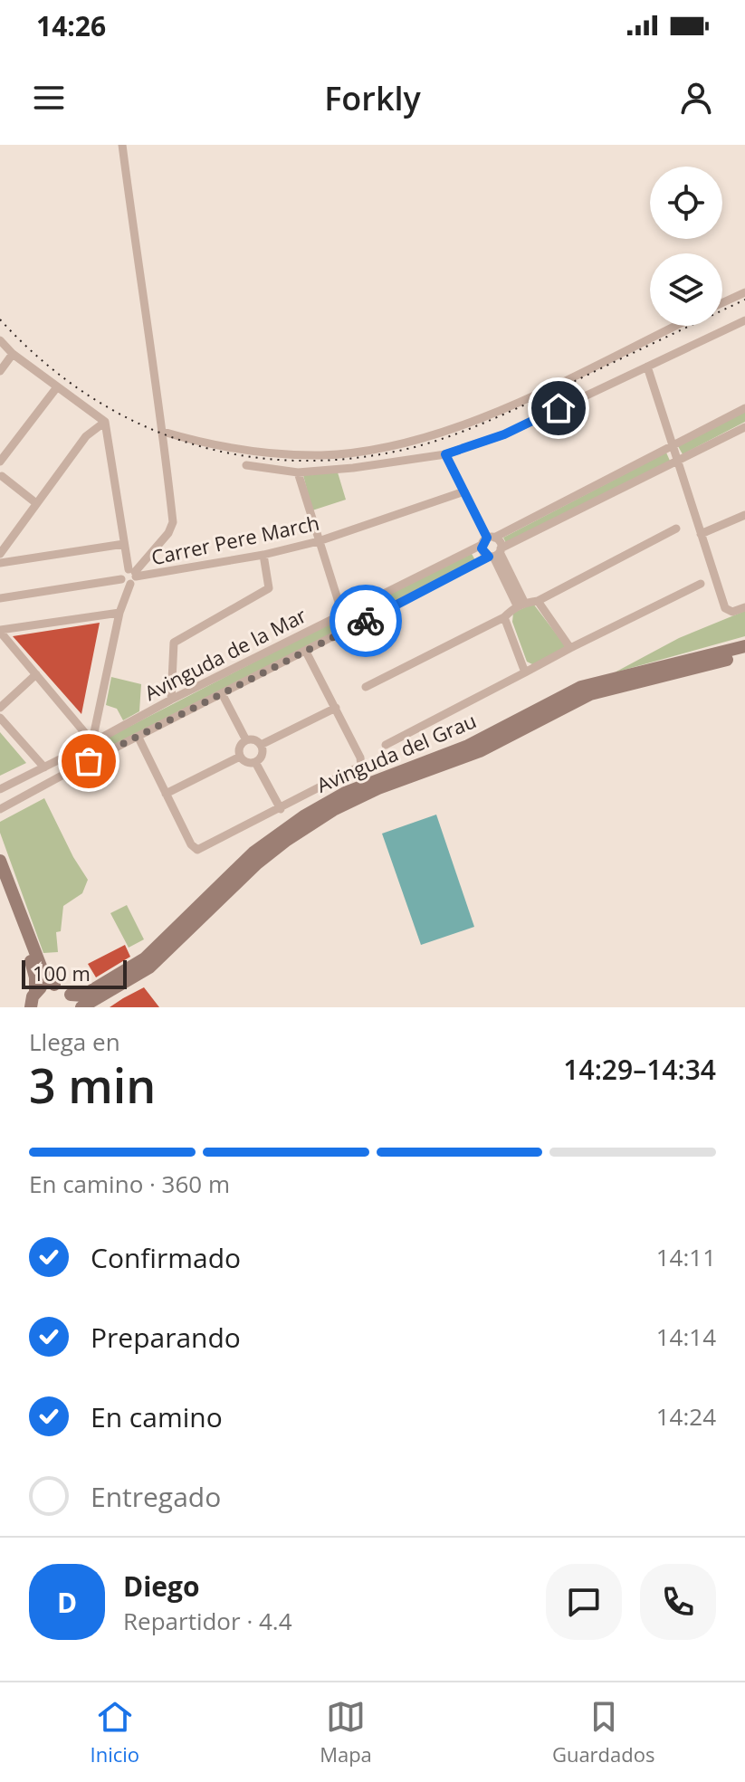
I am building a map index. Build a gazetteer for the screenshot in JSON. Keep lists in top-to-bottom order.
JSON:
{
  "streets": {
    "main road": ["Avinguda del Grau"],
    "street": ["Carrer Pere March", "Avinguda de la Mar"]
  },
  "scale_bar": "100 m",
  "page": {
    "status": "14:26",
    "header": "Forkly",
    "scale": "100 m",
    "heading": ["3 min", "Llega en", "14:29–14:34"],
    "panel": ["Diego", "Repartidor · 4.4"],
    "bar": "En camino · 360 m",
    "list": [
      ["Confirmado", "14:11"],
      ["Preparando", "14:14"],
      ["En camino", "14:24"],
      "Entregado"
    ],
    "round": "D",
    "tabs": ["Inicio", "Mapa", "Guardados"]
  }
}
